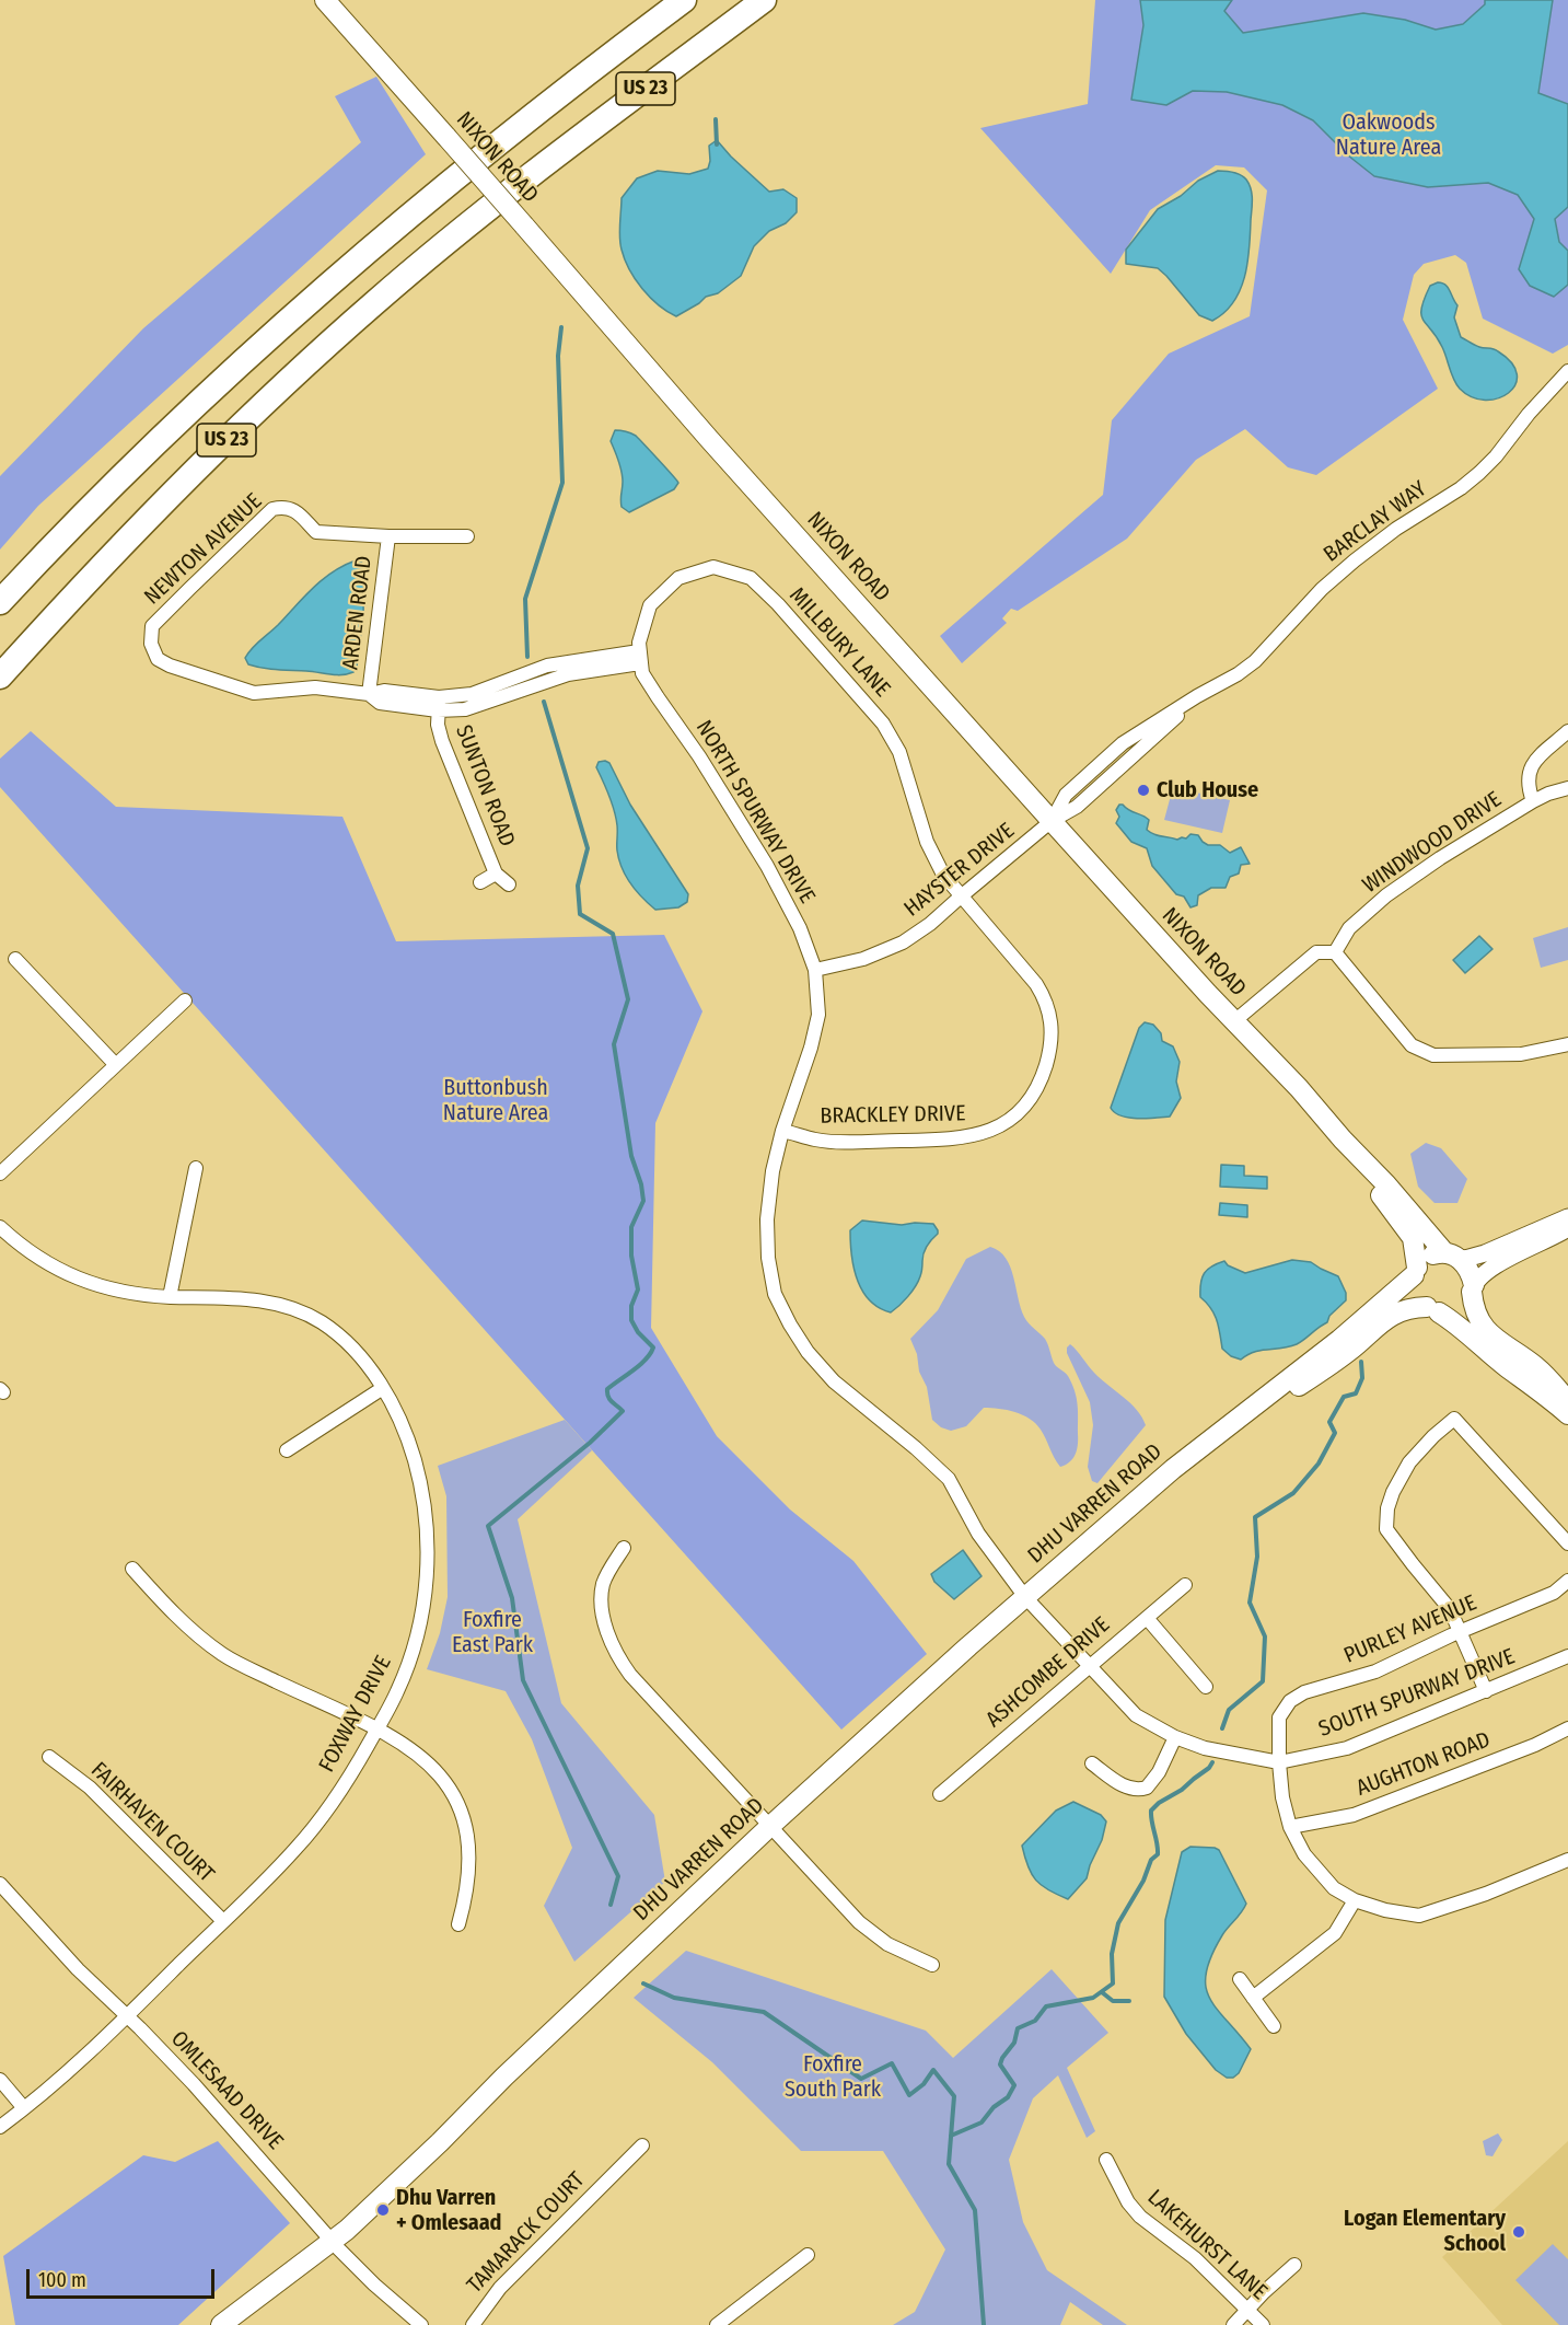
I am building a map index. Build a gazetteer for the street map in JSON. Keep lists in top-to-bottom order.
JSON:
{
  "streets": {
    "highway": ["US 23"],
    "main road": ["NIXON ROAD", "DHU VARREN ROAD"],
    "street": [
      "BARCLAY WAY",
      "NEWTON AVENUE",
      "ARDEN ROAD",
      "MILLBURY LANE",
      "SUNTON ROAD",
      "NORTH SPURWAY DRIVE",
      "WINDWOOD DRIVE",
      "HAYSTER DRIVE",
      "BRACKLEY DRIVE",
      "PURLEY AVENUE",
      "ASHCOMBE DRIVE",
      "SOUTH SPURWAY DRIVE",
      "FOXWAY DRIVE",
      "AUGHTON ROAD",
      "FAIRHAVEN COURT",
      "OMLESAAD DRIVE",
      "TAMARACK COURT",
      "LAKEHURST LANE"
    ]
  },
  "crossings": [
    ["NIXON ROAD", "BARCLAY WAY"],
    ["NIXON ROAD", "HAYSTER DRIVE"],
    ["NIXON ROAD", "DHU VARREN ROAD"],
    ["BARCLAY WAY", "HAYSTER DRIVE"],
    ["NEWTON AVENUE", "ARDEN ROAD"],
    ["MILLBURY LANE", "NORTH SPURWAY DRIVE"],
    ["MILLBURY LANE", "HAYSTER DRIVE"],
    ["MILLBURY LANE", "BRACKLEY DRIVE"],
    ["NORTH SPURWAY DRIVE", "HAYSTER DRIVE"],
    ["NORTH SPURWAY DRIVE", "BRACKLEY DRIVE"],
    ["NORTH SPURWAY DRIVE", "DHU VARREN ROAD"],
    ["NORTH SPURWAY DRIVE", "SOUTH SPURWAY DRIVE"],
    ["HAYSTER DRIVE", "BRACKLEY DRIVE"],
    ["DHU VARREN ROAD", "SOUTH SPURWAY DRIVE"],
    ["DHU VARREN ROAD", "OMLESAAD DRIVE"],
    ["PURLEY AVENUE", "SOUTH SPURWAY DRIVE"],
    ["PURLEY AVENUE", "AUGHTON ROAD"],
    ["ASHCOMBE DRIVE", "SOUTH SPURWAY DRIVE"],
    ["FOXWAY DRIVE", "FAIRHAVEN COURT"],
    ["FOXWAY DRIVE", "OMLESAAD DRIVE"]
  ],
  "parks": [
    "Oakwoods Nature Area",
    "Buttonbush Nature Area",
    "Foxfire East Park",
    "Foxfire South Park"
  ],
  "places": ["Club House", "Dhu Varren + Omlesaad", "Logan Elementary School"],
  "scale_bar": "100 m"
}
